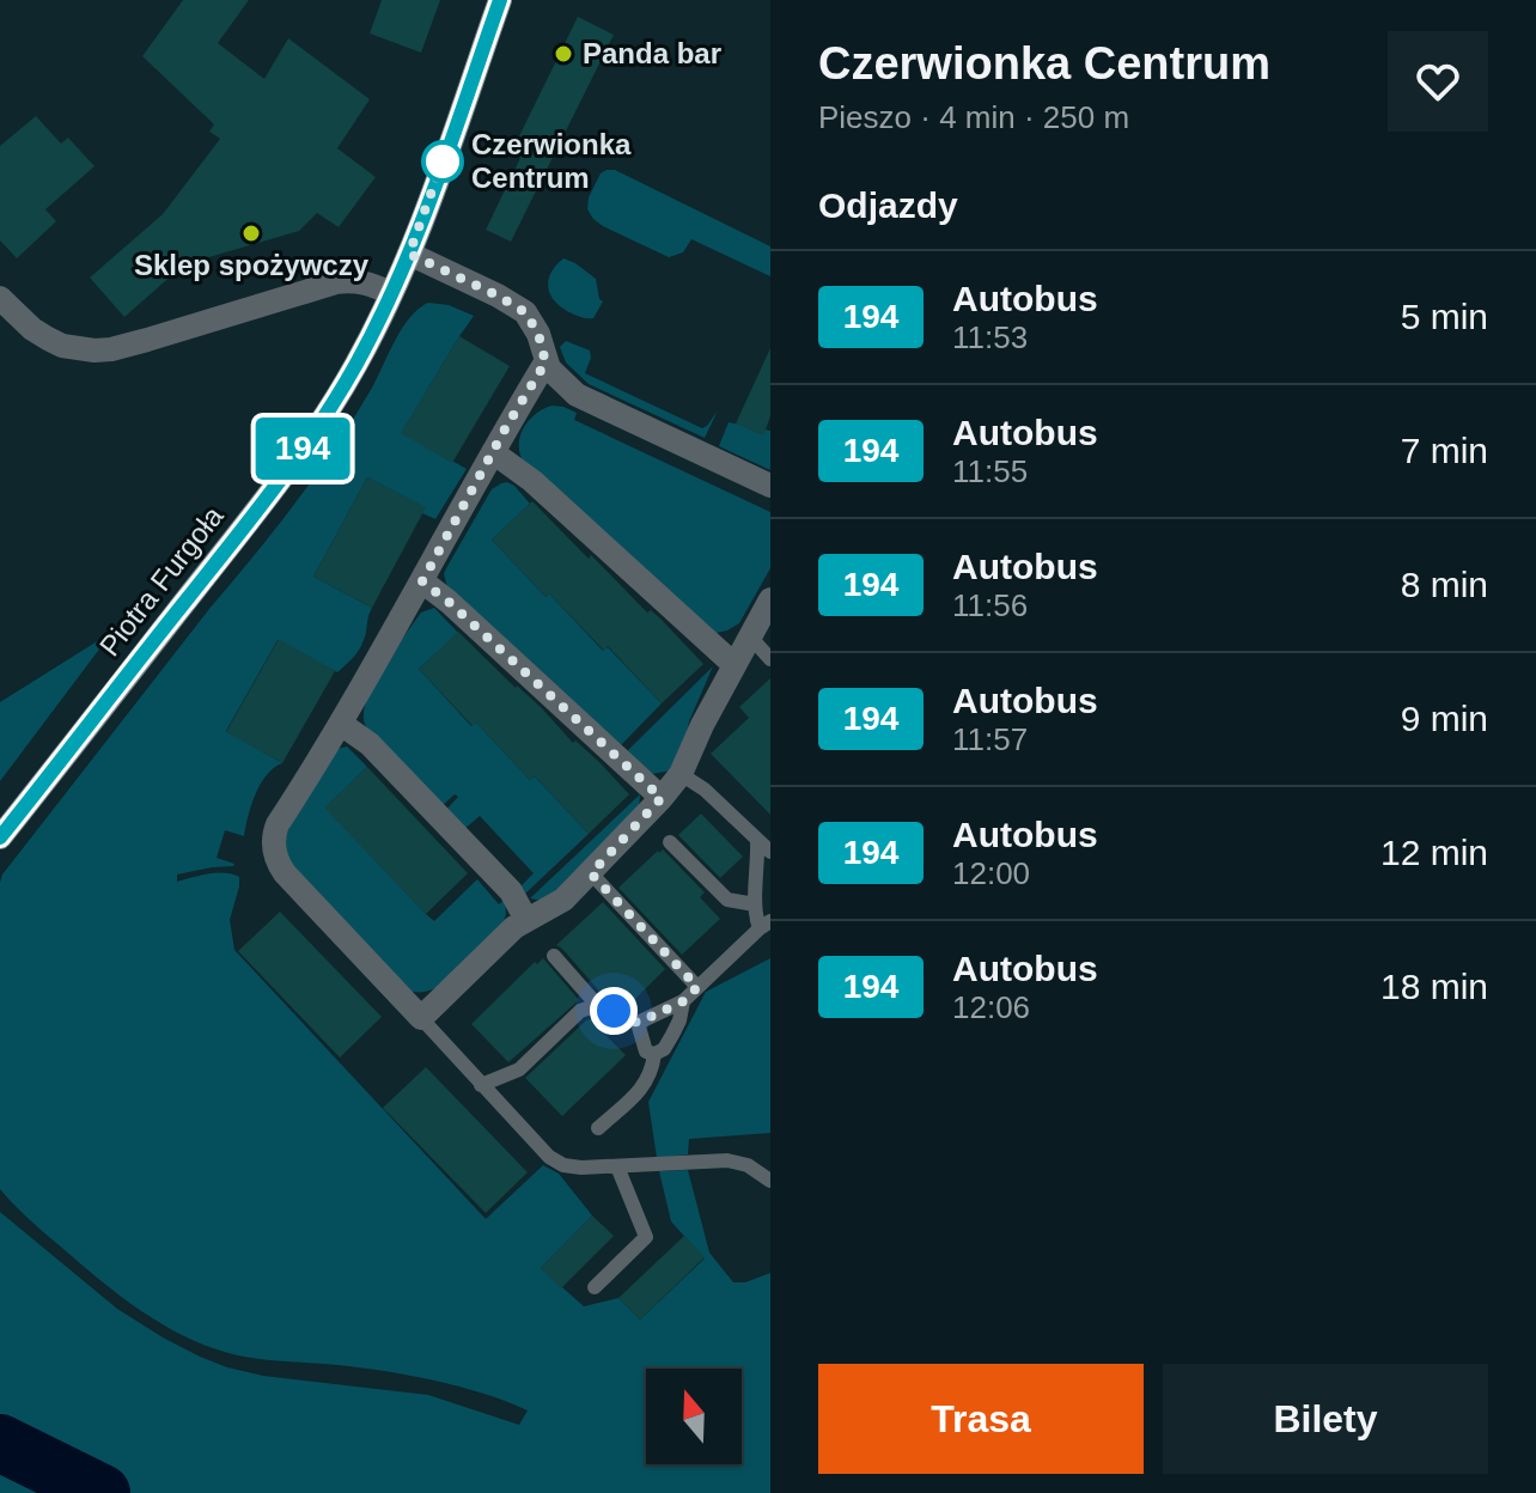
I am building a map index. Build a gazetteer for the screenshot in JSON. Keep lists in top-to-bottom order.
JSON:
{
  "streets": {
    "main road": ["Piotra Furgoła"]
  },
  "places": ["Panda bar", "Czerwionka Centrum", "Sklep spożywczy"],
  "lines": ["bus line 194"],
  "north": "top",
  "page": {
    "on_map": "194",
    "heading": [
      ["Czerwionka Centrum", "Pieszo · 4 min · 250 m"],
      "Odjazdy"
    ],
    "list": [
      {
        "mark": "194",
        "name": "Autobus",
        "note": "11:53",
        "value": "5 min"
      },
      {
        "mark": "194",
        "name": "Autobus",
        "note": "11:55",
        "value": "7 min"
      },
      {
        "mark": "194",
        "name": "Autobus",
        "note": "11:56",
        "value": "8 min"
      },
      {
        "mark": "194",
        "name": "Autobus",
        "note": "11:57",
        "value": "9 min"
      },
      {
        "mark": "194",
        "name": "Autobus",
        "note": "12:00",
        "value": "12 min"
      },
      {
        "mark": "194",
        "name": "Autobus",
        "note": "12:06",
        "value": "18 min"
      }
    ],
    "buttons": ["Trasa", "Bilety"]
  }
}
